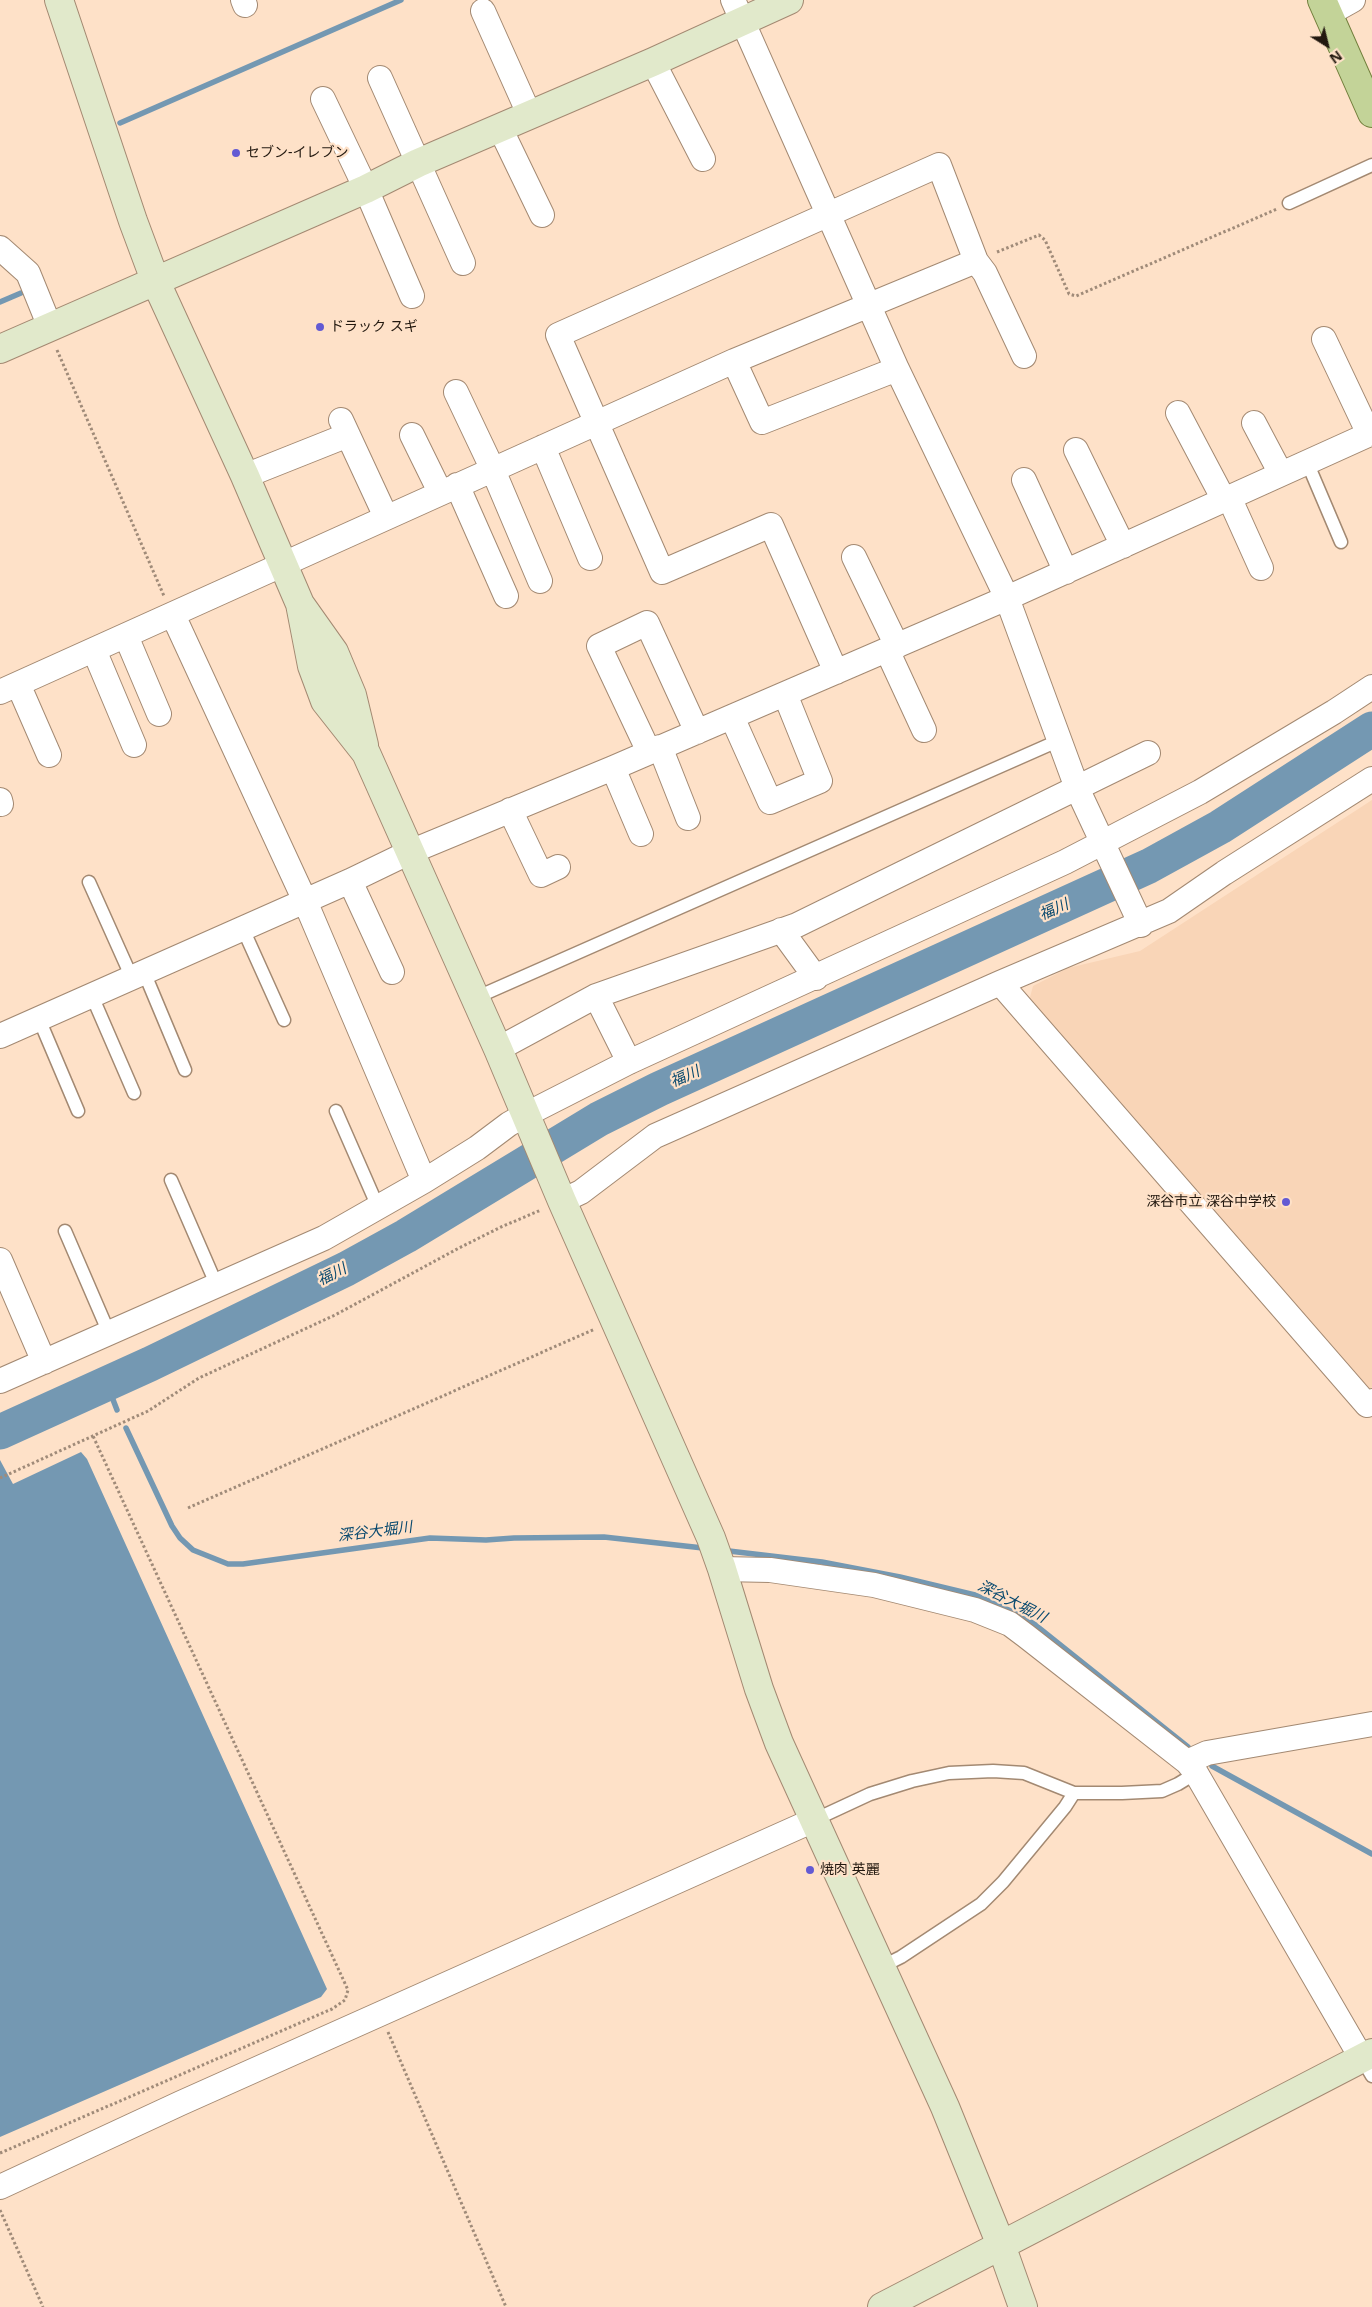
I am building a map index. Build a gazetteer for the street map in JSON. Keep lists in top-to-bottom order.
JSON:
{
  "water": ["福川", "深谷大堀川"],
  "places": [
    "セブン-イレブン",
    "ドラック スギ",
    "深谷市立 深谷中学校",
    "焼肉 英麗"
  ],
  "north": "bottom right"
}
